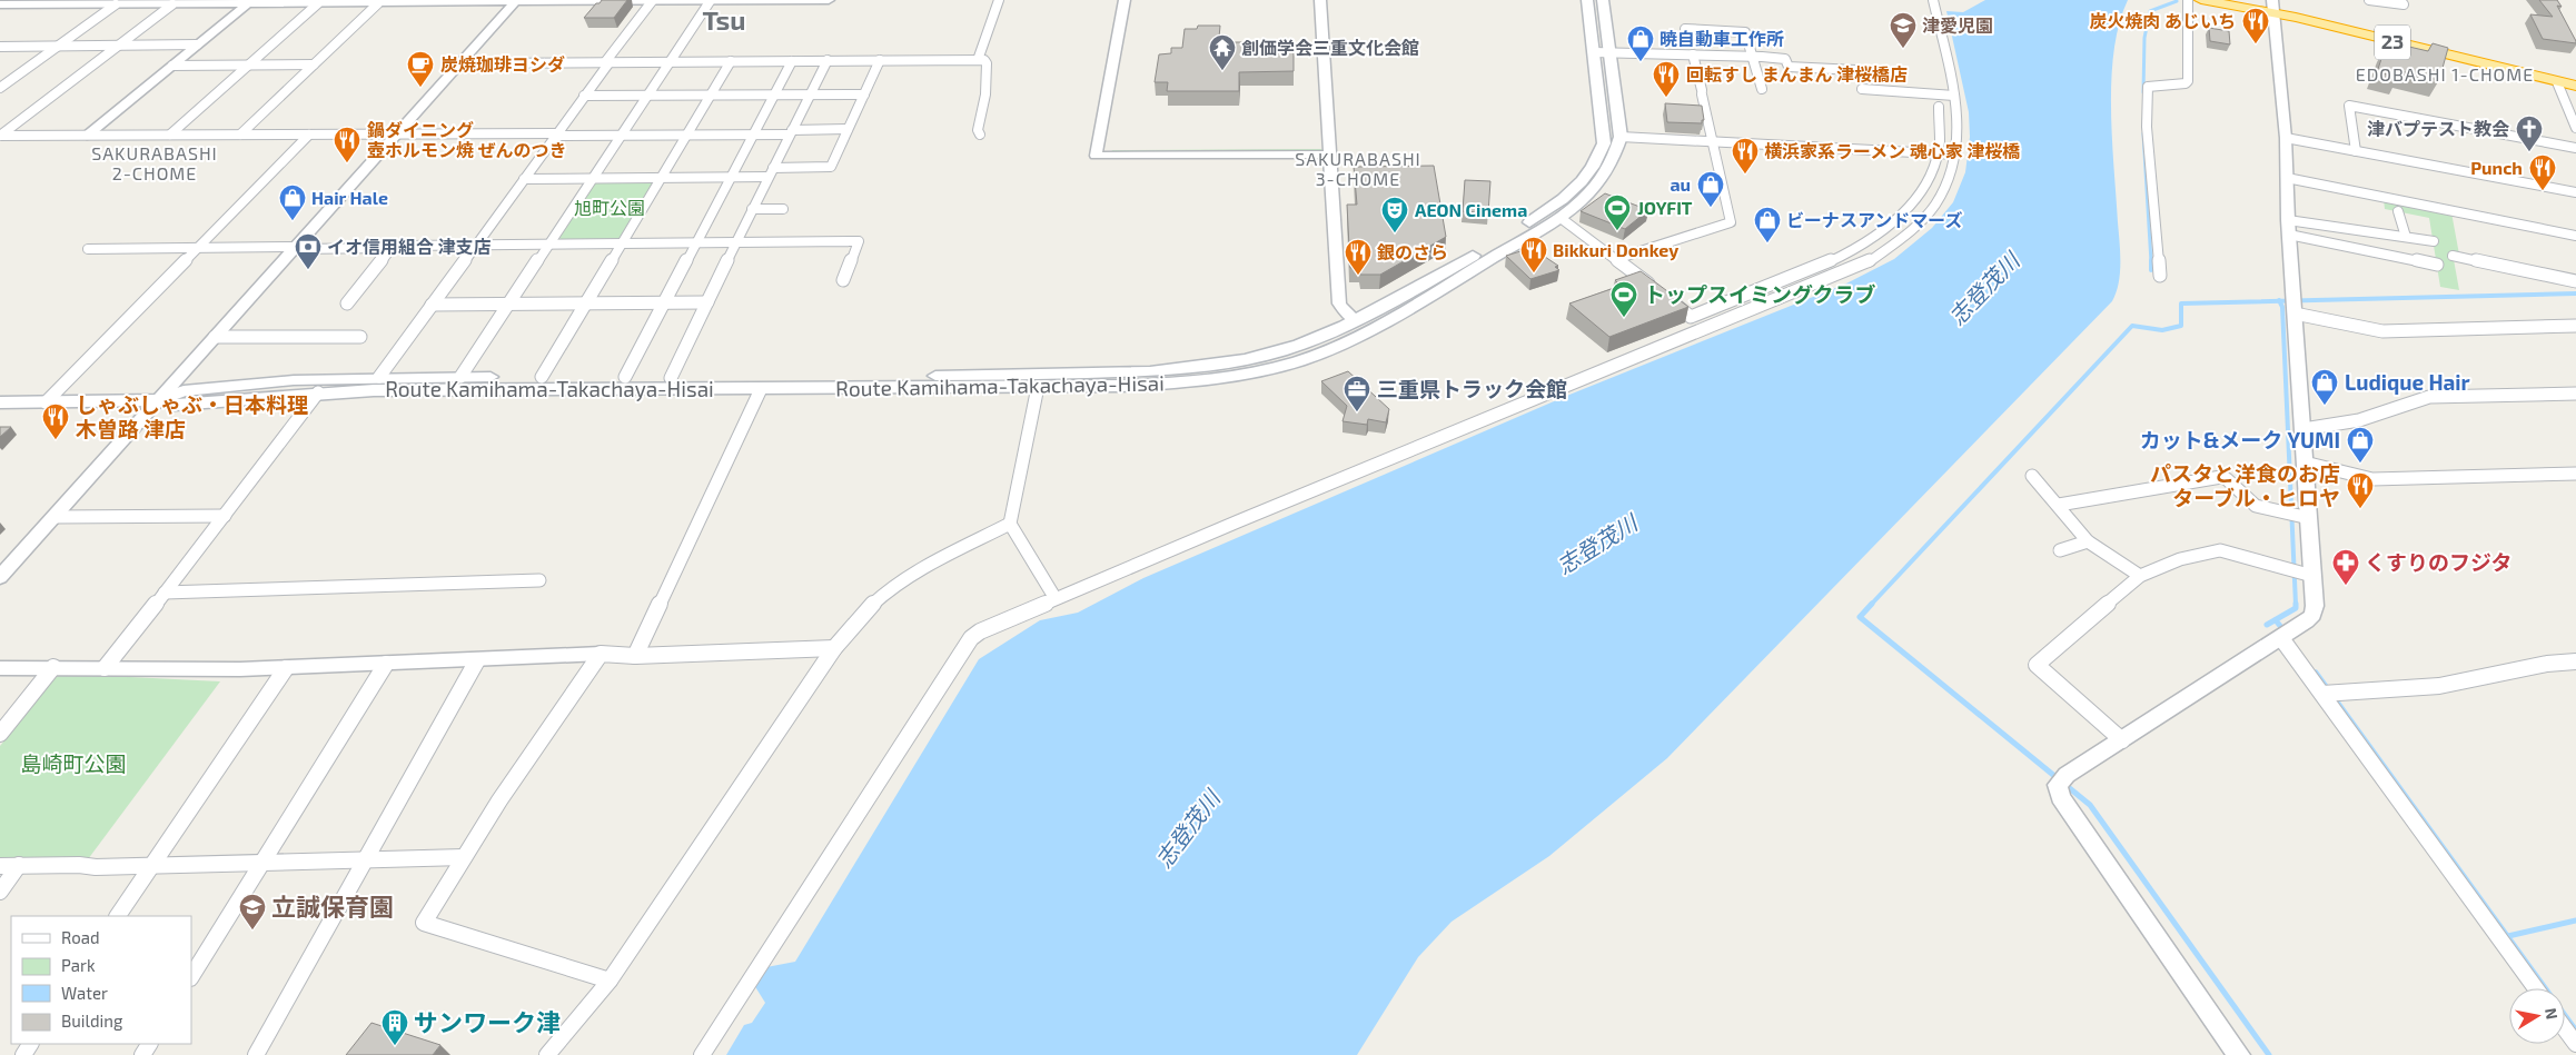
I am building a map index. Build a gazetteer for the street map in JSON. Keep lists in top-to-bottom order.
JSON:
{
  "streets": {
    "highway": ["23"],
    "main road": ["Route Kamihama-Takachaya-Hisai"]
  },
  "districts": [
    "Tsu",
    "EDOBASHI 1-CHOME",
    "SAKURABASHI 2-CHOME",
    "SAKURABASHI 3-CHOME"
  ],
  "water": ["志登茂川"],
  "parks": ["旭町公園", "島崎町公園"],
  "places": {
    "restaurant": [
      "炭火焼肉 あじいち",
      "回転すし まんまん 津桜橋店",
      "鍋ダイニング 壺ホルモン焼 ぜんのつき",
      "横浜家系ラーメン 魂心家 津桜橋",
      "Punch",
      "Bikkuri Donkey",
      "銀のさら",
      "しゃぶしゃぶ・日本料理 木曽路 津店",
      "パスタと洋食のお店 ターブル・ヒロヤ"
    ],
    "school or university": ["津愛児園", "立誠保育園"],
    "shop": [
      "暁自動車工作所",
      "au",
      "Hair Hale",
      "ビーナスアンドマーズ",
      "Ludique Hair",
      "カット&メーク YUMI"
    ],
    "temple": ["創価学会三重文化会館"],
    "cafe": ["炭焼珈琲ヨシダ"],
    "church": ["津バプテスト教会"],
    "sports": ["JOYFIT", "トップスイミングクラブ"],
    "theatre": ["AEON Cinema"],
    "bank": ["イオ信用組合 津支店"],
    "office": ["三重県トラック会館"],
    "pharmacy": ["くすりのフジタ"],
    "building": ["サンワーク津"]
  },
  "legend": [
    "Road",
    "Park",
    "Water",
    "Building"
  ],
  "north": "right"
}
